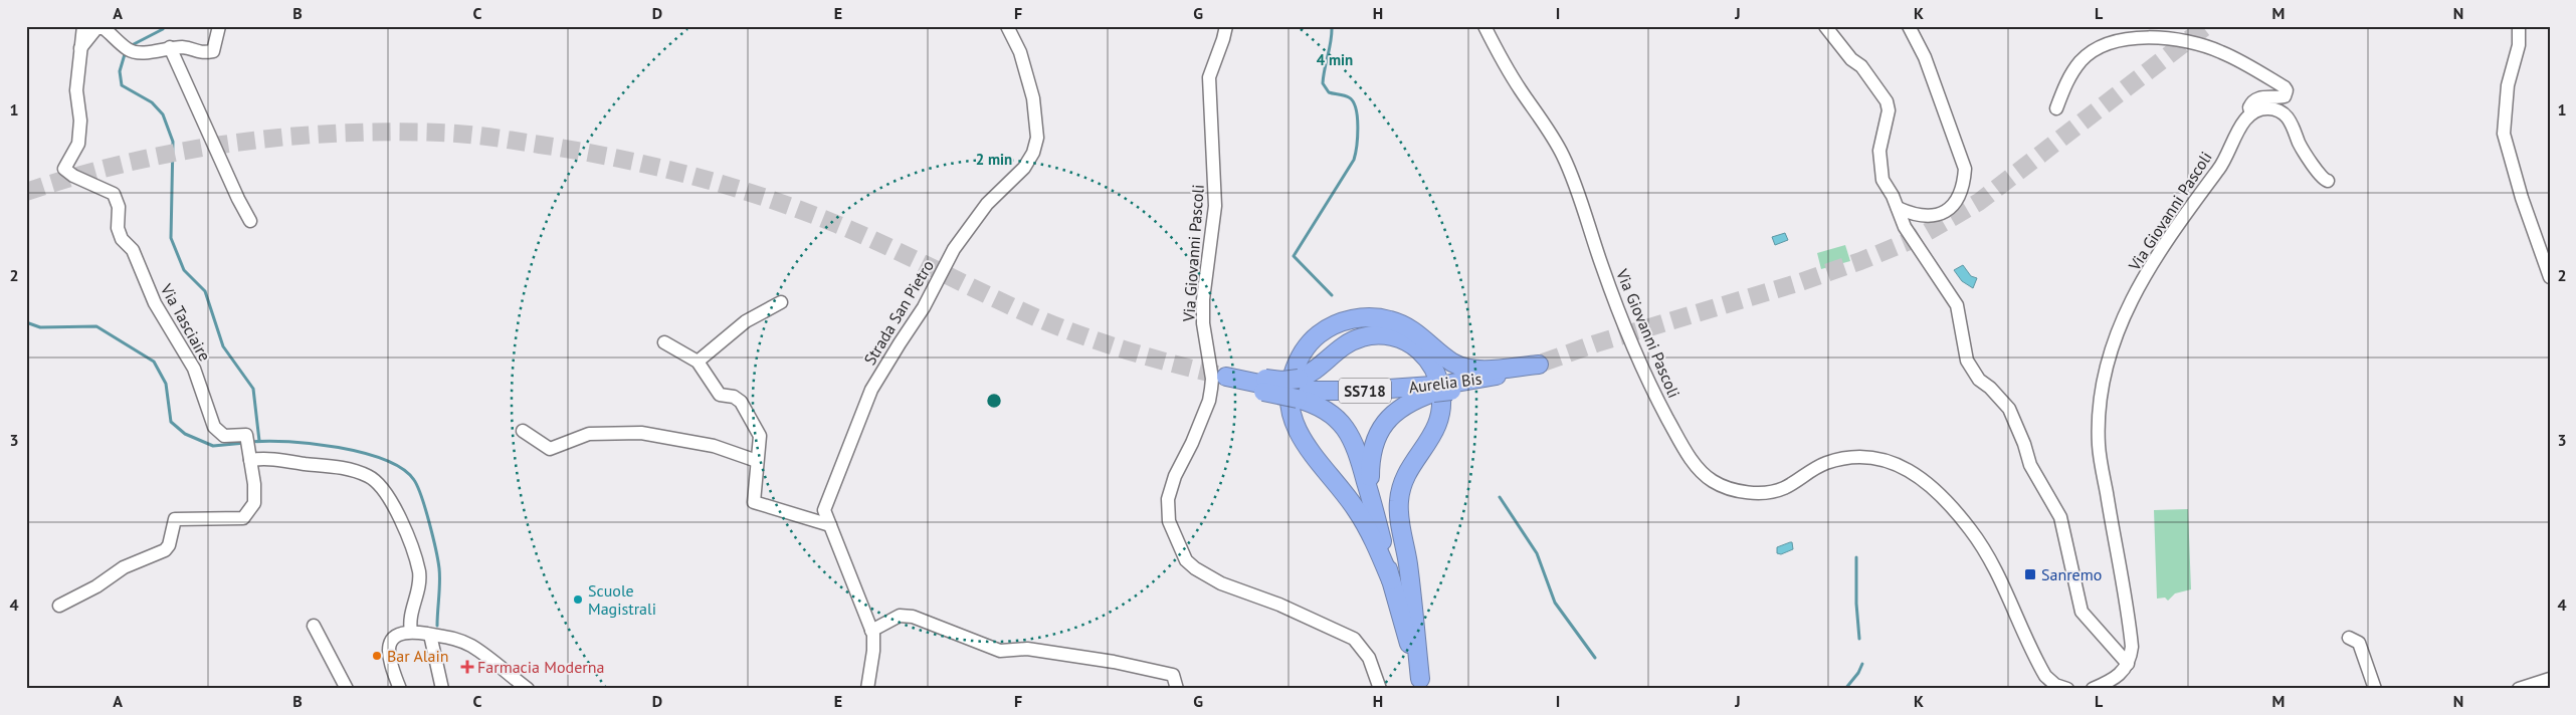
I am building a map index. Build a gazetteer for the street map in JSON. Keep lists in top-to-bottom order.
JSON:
{
  "streets": {
    "highway": ["Aurelia Bis", "SS718"],
    "street": ["Via Giovanni Pascoli", "Strada San Pietro", "Via Tasciaire"]
  },
  "places": {
    "transit": ["Sanremo"],
    "other": ["Scuole Magistrali", "Bar Alain"],
    "health": ["Farmacia Moderna"]
  },
  "grid": {
    "columns": [
      "A",
      "B",
      "C",
      "D",
      "E",
      "F",
      "G",
      "H",
      "I",
      "J",
      "K",
      "L",
      "M",
      "N"
    ],
    "rows": [
      "1",
      "2",
      "3",
      "4"
    ]
  },
  "rings": ["4 min", "2 min"]
}
